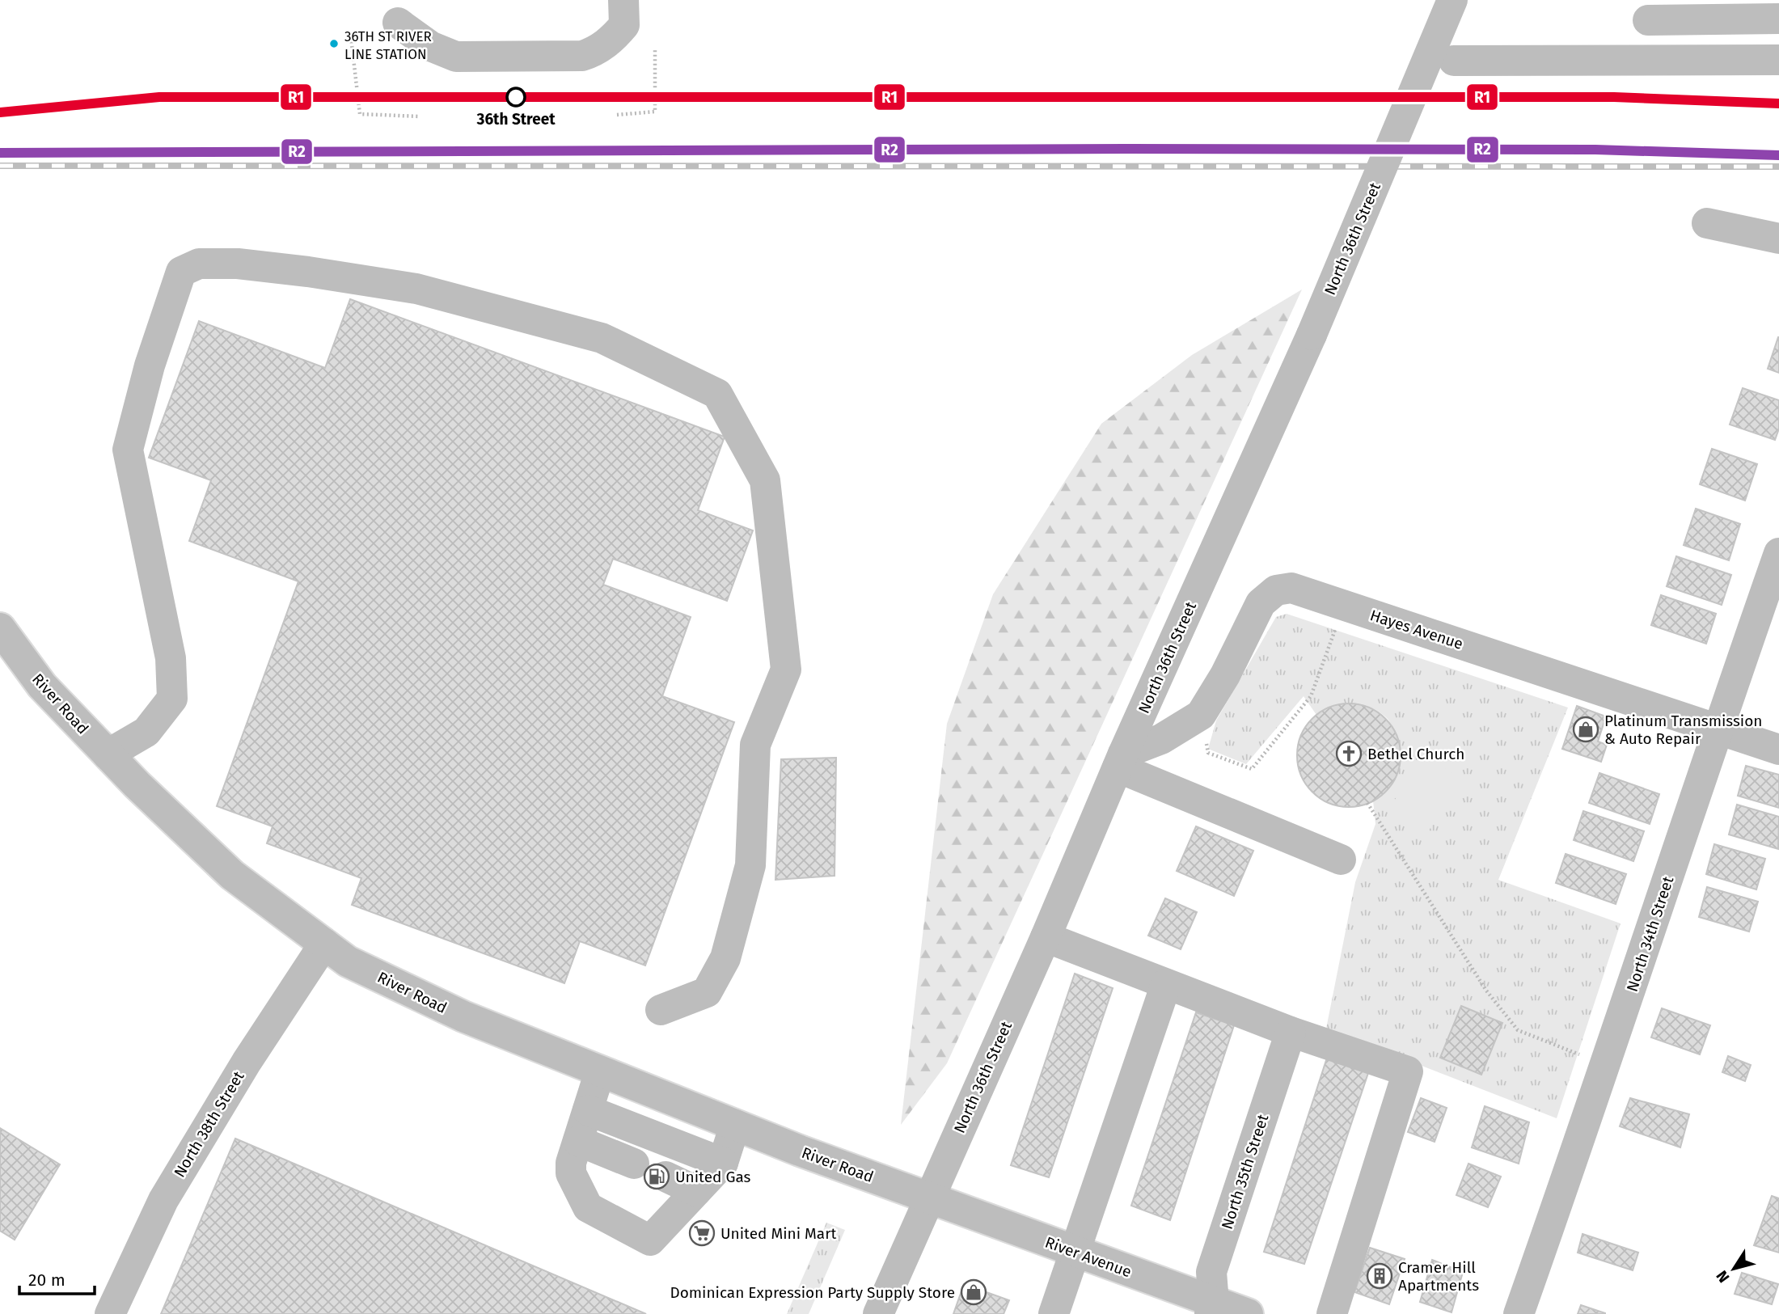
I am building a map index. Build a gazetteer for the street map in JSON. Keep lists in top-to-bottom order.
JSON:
{
  "streets": {
    "street": [
      "North 36th Street",
      "Hayes Avenue",
      "River Road",
      "North 34th Street",
      "North 38th Street",
      "North 35th Street",
      "River Avenue"
    ]
  },
  "crossings": [
    ["North 36th Street", "Hayes Avenue"],
    ["North 36th Street", "River Road"],
    ["North 36th Street", "River Avenue"],
    ["Hayes Avenue", "North 34th Street"],
    ["River Road", "North 38th Street"],
    ["River Road", "River Avenue"],
    ["North 35th Street", "River Avenue"]
  ],
  "places": {
    "other": ["36TH ST RIVER LINE STATION", "36th Street"],
    "shop": ["Platinum Transmission & Auto Repair", "Dominican Expression Party Supply Store"],
    "church": ["Bethel Church"],
    "fuel station": ["United Gas"],
    "supermarket": ["United Mini Mart"],
    "building": ["Cramer Hill Apartments"]
  },
  "lines": ["transit line R1", "transit line R2"],
  "scale_bar": "20 m",
  "north": "bottom left"
}
